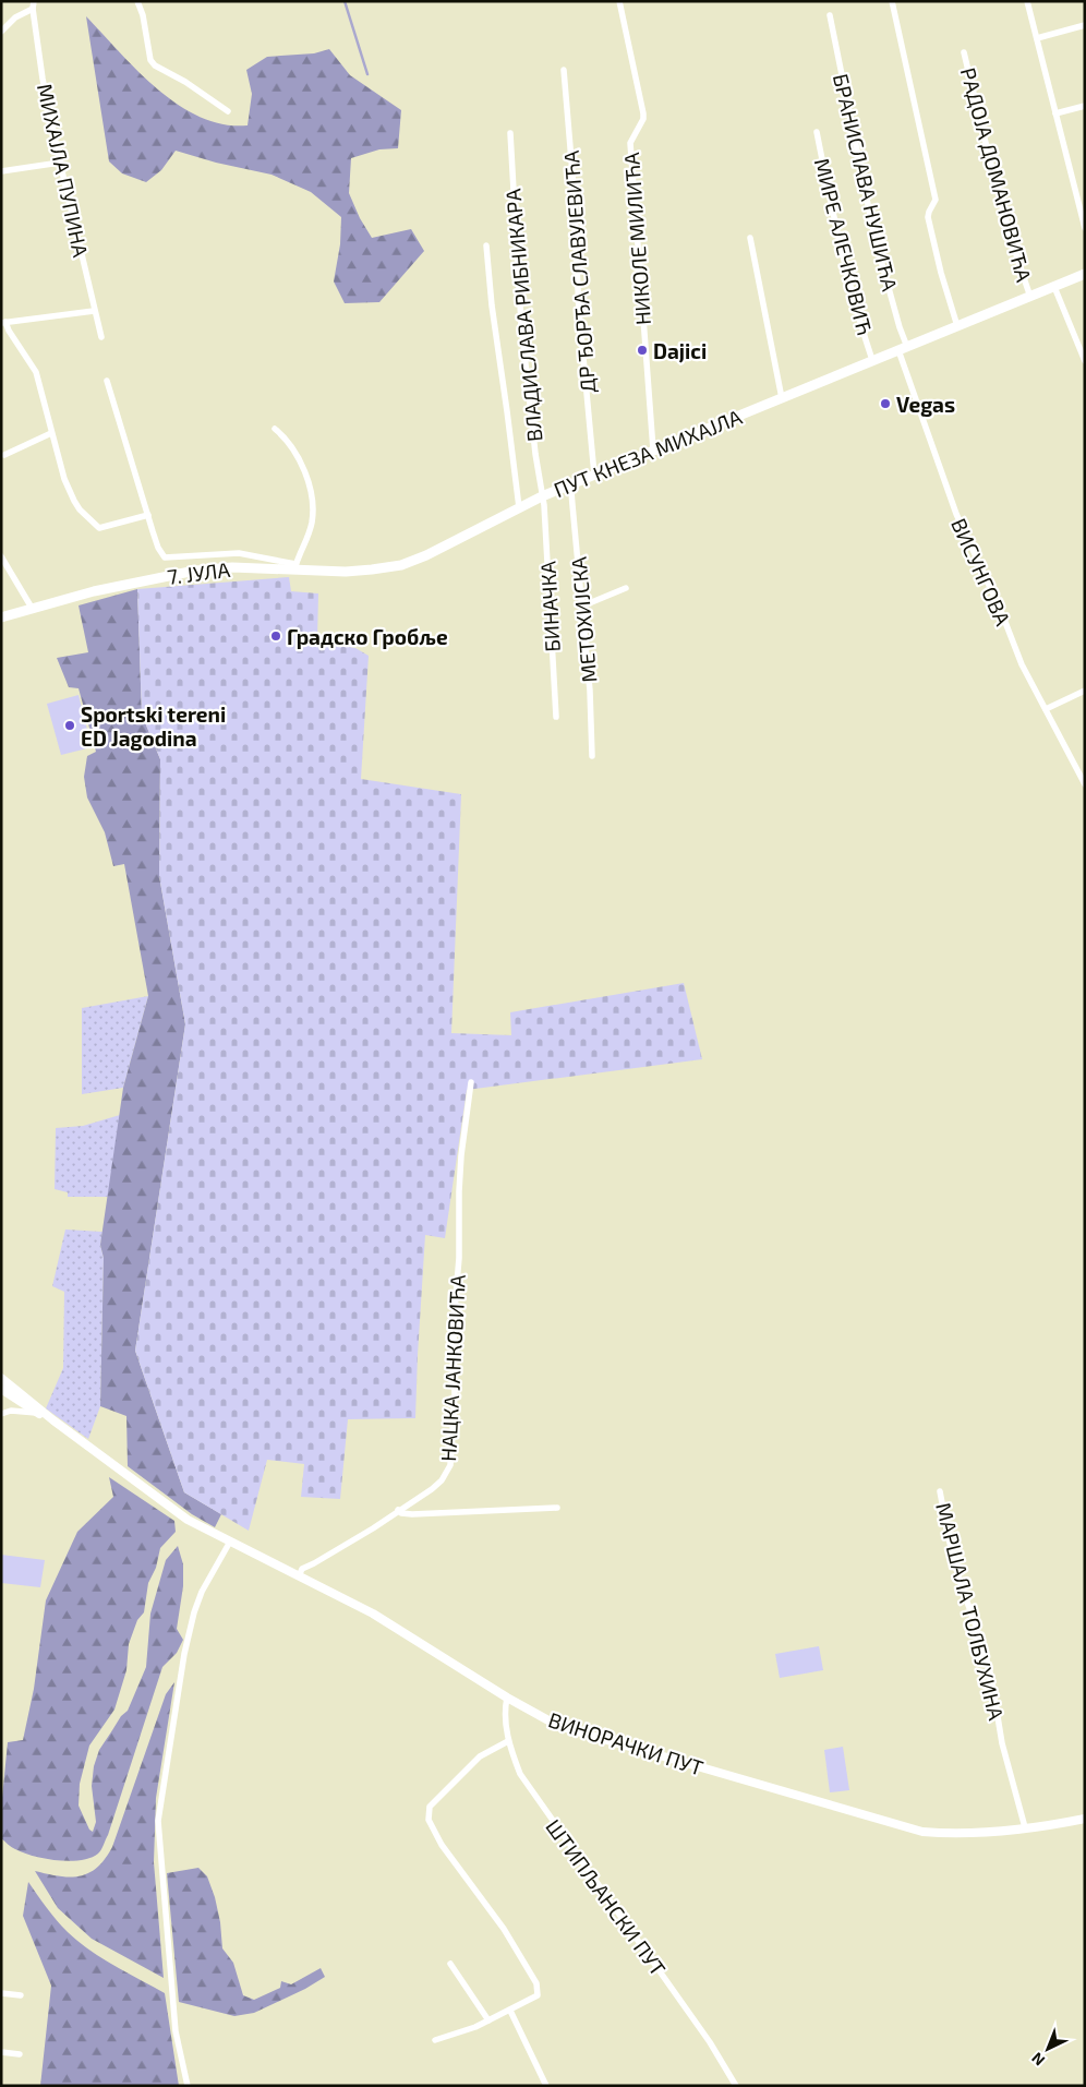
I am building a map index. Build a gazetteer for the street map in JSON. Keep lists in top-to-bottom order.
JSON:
{
  "streets": {
    "main road": ["ПУТ КНЕЗА МИХАЈЛА", "7. ЈУЛА"],
    "street": [
      "МИХАЈЛА ПУПИНА",
      "РАДОЈА ДОМАНОВИЋА",
      "БРАНИСЛАВА НУШИЋА",
      "НИКОЛЕ МИЛИЋА",
      "МИРЕ АЛЕЧКОВИЋ",
      "ДР ЂОРЂА СЛАВУЈЕВИЋА",
      "ВЛАДИСЛАВА РИБНИКАРА",
      "ВИСУНГОВА",
      "БИНАЧКА",
      "МЕТОХИЈСКА",
      "НАЦКА ЈАНКОВИЋА",
      "МАРШАЛА ТОЛБУХИНА",
      "ВИНОРАЧКИ ПУТ",
      "ШТИПЉАНСКИ ПУТ"
    ]
  },
  "crossings": [
    ["РАДОЈА ДОМАНОВИЋА", "ПУТ КНЕЗА МИХАЈЛА"],
    ["БРАНИСЛАВА НУШИЋА", "ПУТ КНЕЗА МИХАЈЛА"],
    ["БРАНИСЛАВА НУШИЋА", "ВИСУНГОВА"],
    ["НИКОЛЕ МИЛИЋА", "ПУТ КНЕЗА МИХАЈЛА"],
    ["МИРЕ АЛЕЧКОВИЋ", "ПУТ КНЕЗА МИХАЈЛА"],
    ["ДР ЂОРЂА СЛАВУЈЕВИЋА", "ПУТ КНЕЗА МИХАЈЛА"],
    ["ВЛАДИСЛАВА РИБНИКАРА", "ПУТ КНЕЗА МИХАЈЛА"],
    ["ВЛАДИСЛАВА РИБНИКАРА", "БИНАЧКА"],
    ["ПУТ КНЕЗА МИХАЈЛА", "ВИСУНГОВА"],
    ["ПУТ КНЕЗА МИХАЈЛА", "7. ЈУЛА"],
    ["ПУТ КНЕЗА МИХАЈЛА", "БИНАЧКА"],
    ["ПУТ КНЕЗА МИХАЈЛА", "МЕТОХИЈСКА"],
    ["НАЦКА ЈАНКОВИЋА", "ВИНОРАЧКИ ПУТ"],
    ["МАРШАЛА ТОЛБУХИНА", "ВИНОРАЧКИ ПУТ"],
    ["ВИНОРАЧКИ ПУТ", "ШТИПЉАНСКИ ПУТ"]
  ],
  "places": [
    "Dajici",
    "Vegas",
    "Градско Гробље",
    "Sportski tereni ED Jagodina"
  ],
  "north": "bottom left"
}
